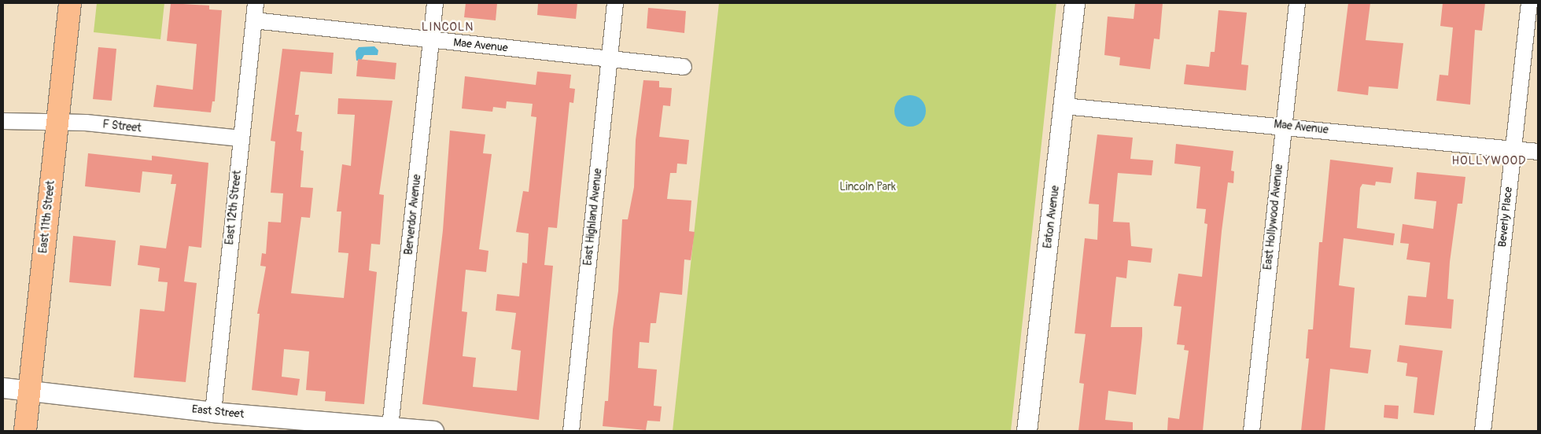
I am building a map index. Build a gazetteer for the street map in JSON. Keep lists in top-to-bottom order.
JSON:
{
  "streets": {
    "main road": ["East 11th Street"],
    "street": [
      "Mae Avenue",
      "F Street",
      "East 12th Street",
      "Berverdor Avenue",
      "East Highland Avenue",
      "Eaton Avenue",
      "East Hollywood Avenue",
      "Beverly Place",
      "East Street"
    ]
  },
  "crossings": [
    ["Mae Avenue", "East 12th Street"],
    ["Mae Avenue", "Berverdor Avenue"],
    ["Mae Avenue", "East Highland Avenue"],
    ["Mae Avenue", "Eaton Avenue"],
    ["Mae Avenue", "East Hollywood Avenue"],
    ["Mae Avenue", "Beverly Place"],
    ["F Street", "East 12th Street"],
    ["F Street", "East 11th Street"],
    ["East 12th Street", "East Street"],
    ["Berverdor Avenue", "East Street"],
    ["East 11th Street", "East Street"]
  ],
  "districts": ["LINCOLN", "HOLLYWOOD"],
  "parks": ["Lincoln Park"]
}
